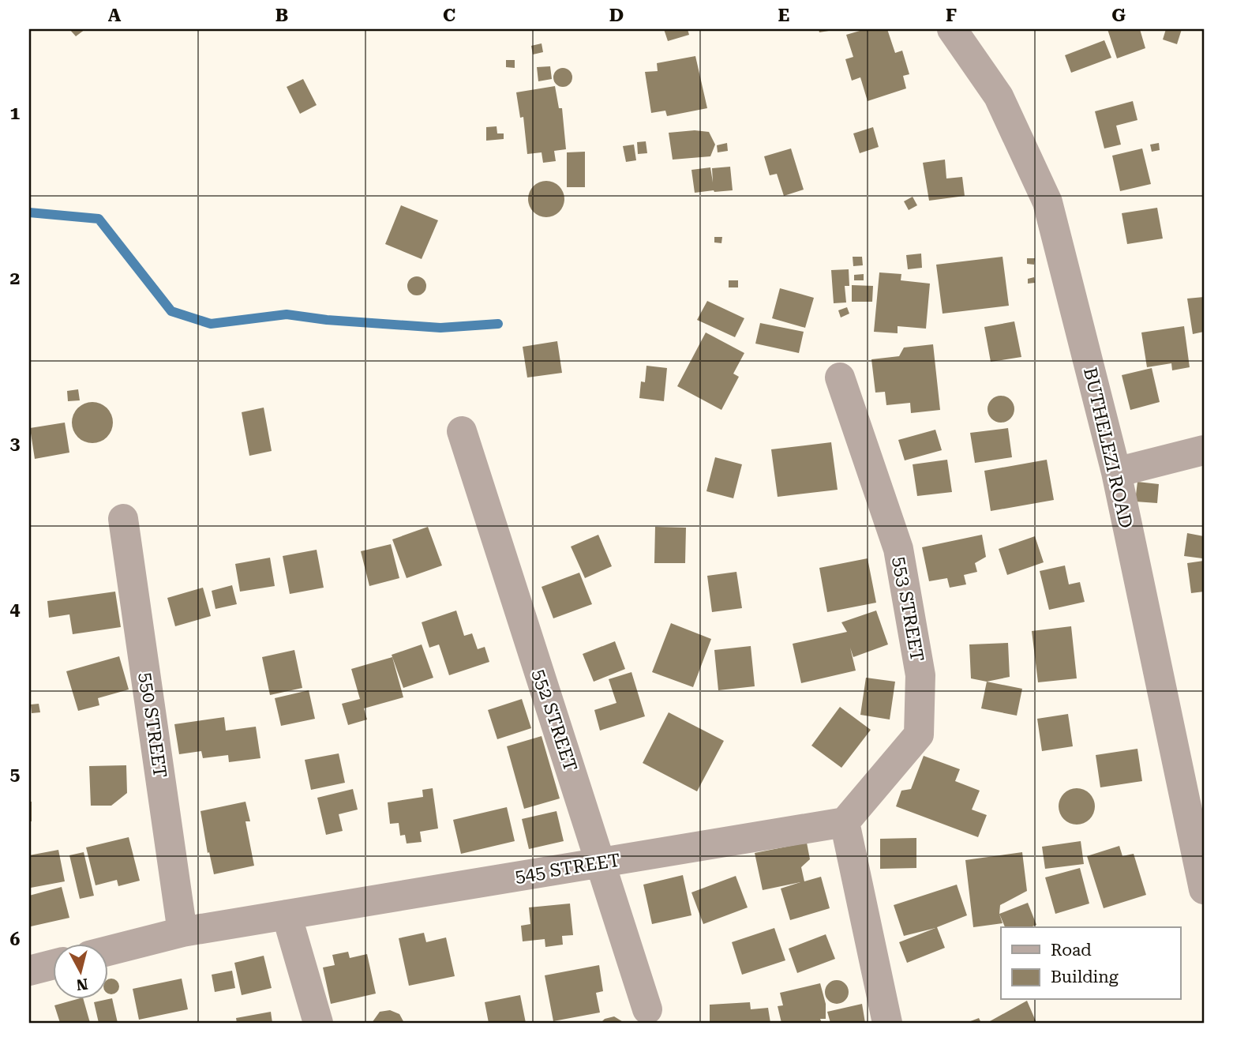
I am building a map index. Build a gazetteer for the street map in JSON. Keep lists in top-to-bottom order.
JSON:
{
  "streets": {
    "street": [
      "BUTHELEZI ROAD",
      "553 STREET",
      "552 STREET",
      "550 STREET",
      "545 STREET"
    ]
  },
  "crossings": [
    ["553 STREET", "545 STREET"],
    ["552 STREET", "545 STREET"],
    ["550 STREET", "545 STREET"]
  ],
  "legend": ["Road", "Building"],
  "north": "bottom",
  "grid": {
    "columns": [
      "A",
      "B",
      "C",
      "D",
      "E",
      "F",
      "G"
    ],
    "rows": [
      "1",
      "2",
      "3",
      "4",
      "5",
      "6"
    ]
  }
}
